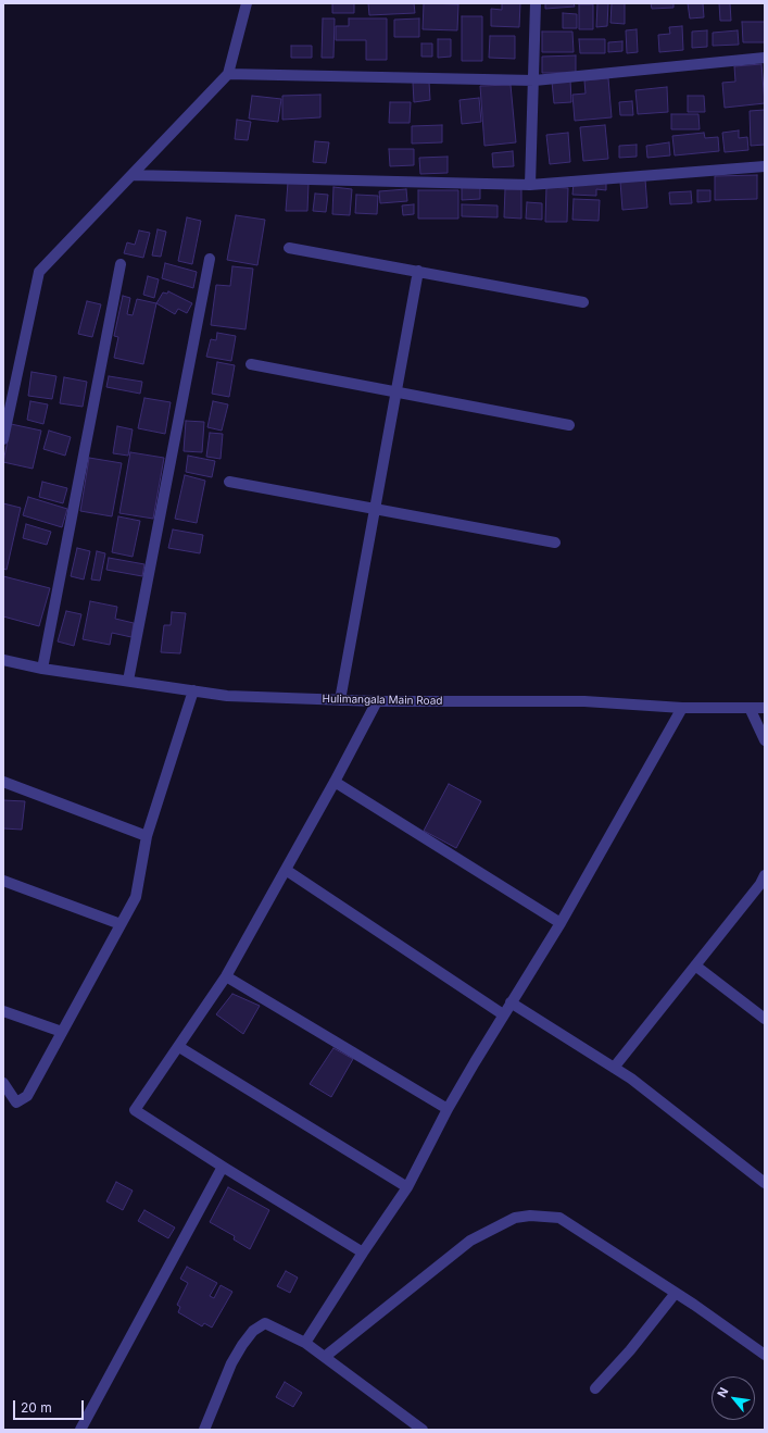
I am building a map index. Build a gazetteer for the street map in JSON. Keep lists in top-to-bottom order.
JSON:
{
  "streets": {
    "street": ["Hulimangala Main Road"]
  },
  "scale_bar": "20 m",
  "north": "top left"
}
